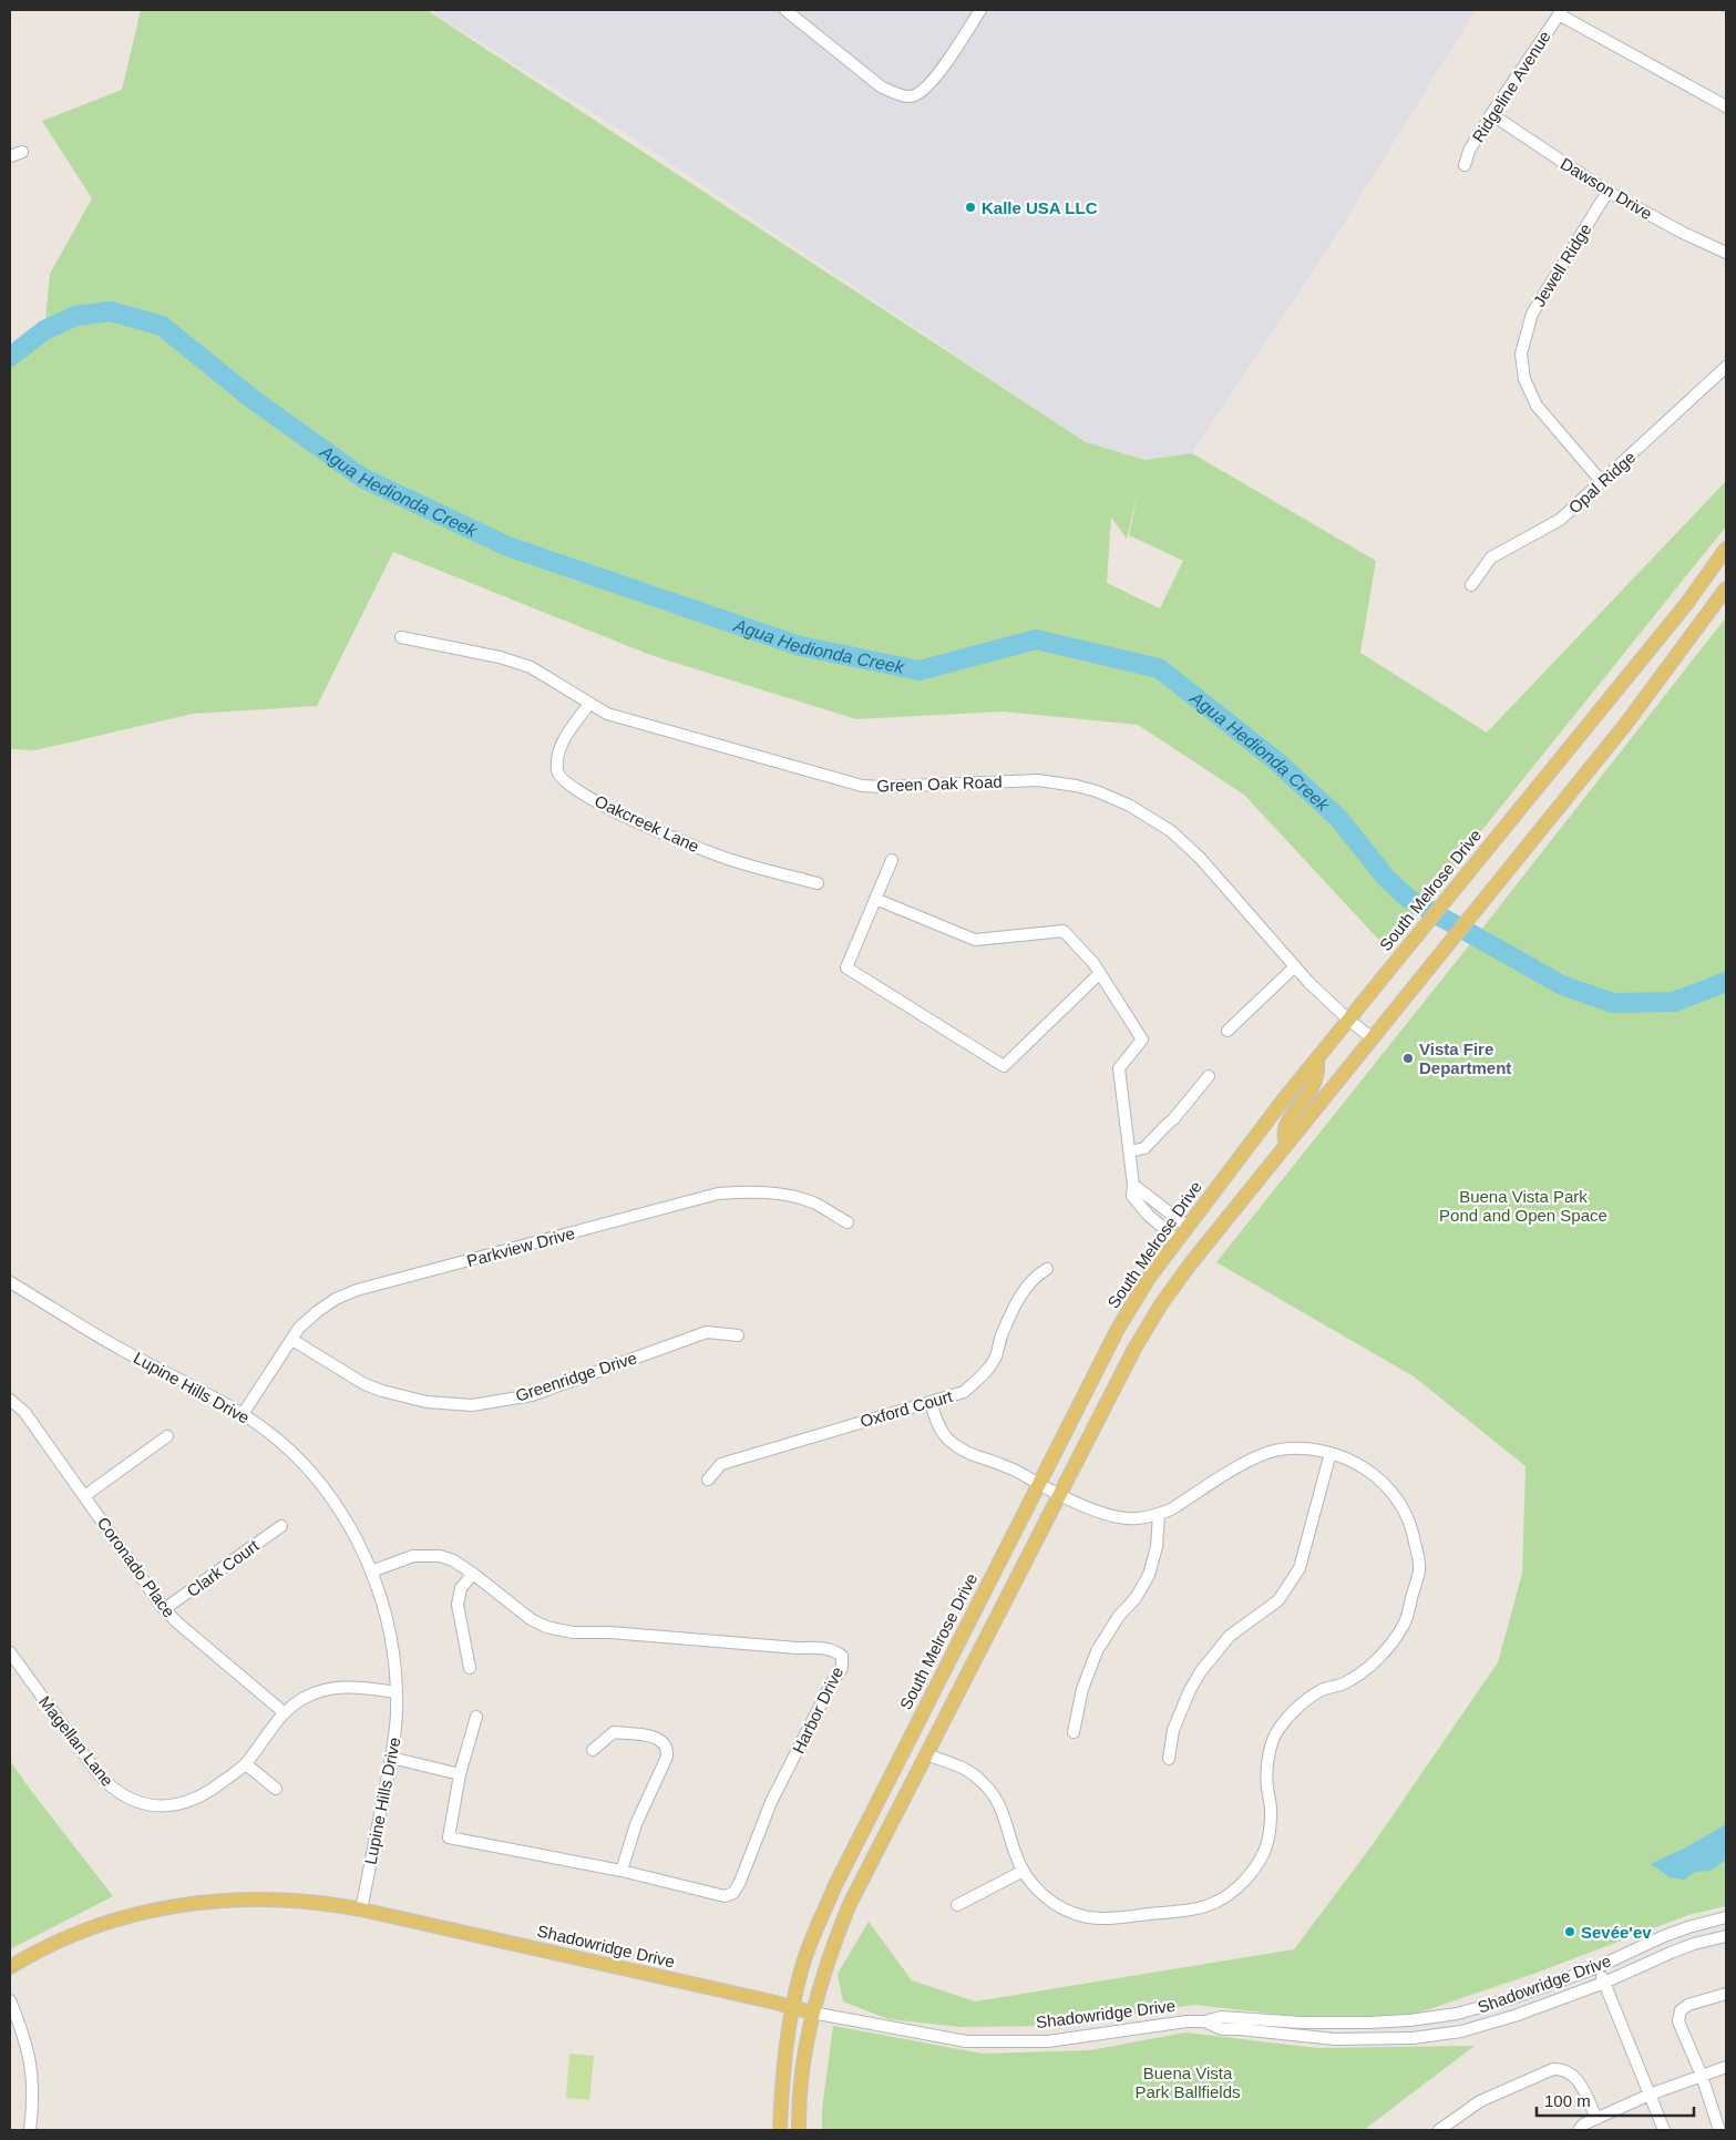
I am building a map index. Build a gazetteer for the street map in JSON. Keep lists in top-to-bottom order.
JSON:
{
  "streets": {
    "main road": ["South Melrose Drive", "Shadowridge Drive"],
    "street": [
      "Ridgeline Avenue",
      "Dawson Drive",
      "Jewell Ridge",
      "Opal Ridge",
      "Green Oak Road",
      "Oakcreek Lane",
      "Parkview Drive",
      "Greenridge Drive",
      "Lupine Hills Drive",
      "Oxford Court",
      "Coronado Place",
      "Clark Court",
      "Harbor Drive",
      "Magellan Lane"
    ]
  },
  "crossings": [
    ["Ridgeline Avenue", "Dawson Drive"],
    ["Dawson Drive", "Jewell Ridge"],
    ["Jewell Ridge", "Opal Ridge"],
    ["Green Oak Road", "Oakcreek Lane"],
    ["Green Oak Road", "South Melrose Drive"],
    ["South Melrose Drive", "Shadowridge Drive"],
    ["Parkview Drive", "Greenridge Drive"],
    ["Parkview Drive", "Lupine Hills Drive"],
    ["Lupine Hills Drive", "Harbor Drive"],
    ["Lupine Hills Drive", "Magellan Lane"],
    ["Lupine Hills Drive", "Shadowridge Drive"],
    ["Coronado Place", "Clark Court"],
    ["Coronado Place", "Magellan Lane"]
  ],
  "water": ["Agua Hedionda Creek"],
  "parks": ["Buena Vista Park Pond and Open Space", "Buena Vista Park Ballfields"],
  "places": ["Kalle USA LLC", "Vista Fire Department", "Sevée'ev"],
  "scale_bar": "100 m"
}
